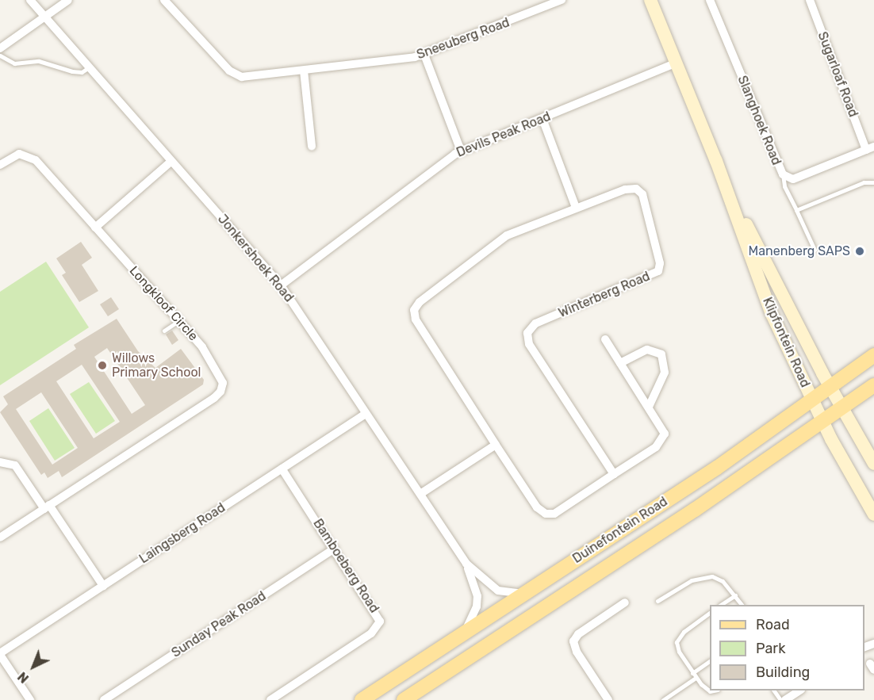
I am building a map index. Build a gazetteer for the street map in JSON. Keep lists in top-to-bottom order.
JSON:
{
  "streets": {
    "main road": ["Klipfontein Road", "Duinefontein Road"],
    "street": [
      "Sneeuberg Road",
      "Sugarloaf Road",
      "Slanghoek Road",
      "Devils Peak Road",
      "Jonkershoek Road",
      "Winterberg Road",
      "Longkloof Circle",
      "Laingsberg Road",
      "Bamboeberg Road",
      "Sunday Peak Road"
    ]
  },
  "crossings": [
    ["Sugarloaf Road", "Slanghoek Road"],
    ["Devils Peak Road", "Jonkershoek Road"],
    ["Devils Peak Road", "Klipfontein Road"],
    ["Jonkershoek Road", "Duinefontein Road"],
    ["Jonkershoek Road", "Laingsberg Road"],
    ["Klipfontein Road", "Duinefontein Road"],
    ["Laingsberg Road", "Bamboeberg Road"],
    ["Bamboeberg Road", "Sunday Peak Road"]
  ],
  "places": ["Manenberg SAPS", "Willows Primary School"],
  "legend": ["Road", "Park", "Building"],
  "north": "bottom left"
}
